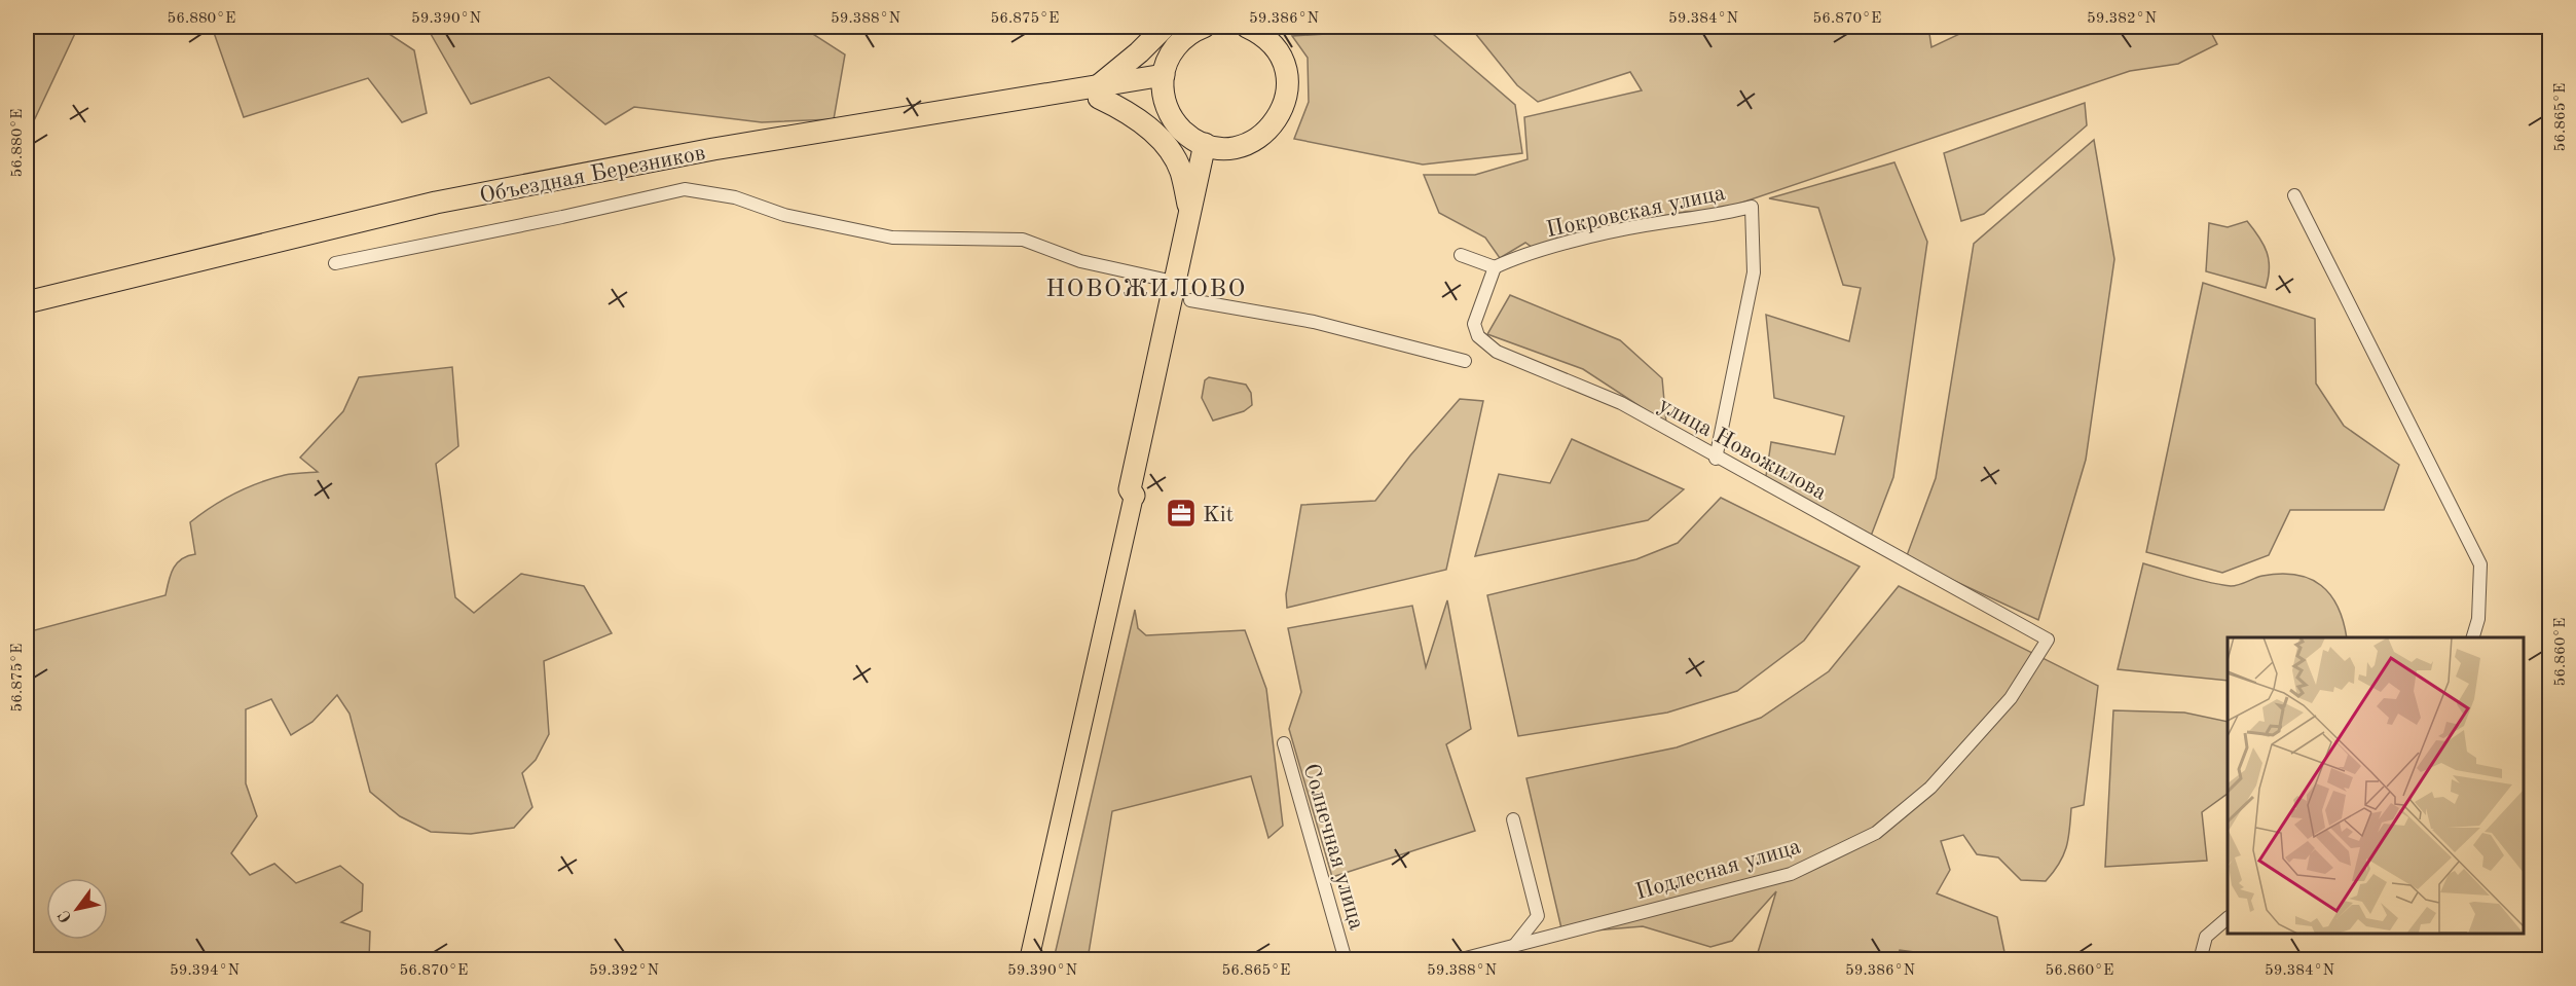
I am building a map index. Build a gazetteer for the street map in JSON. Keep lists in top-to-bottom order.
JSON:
{
  "streets": {
    "highway": ["Объездная Березников"],
    "street": [
      "Покровская улица",
      "улица Новожилова",
      "Солнечная улица",
      "Подлесная улица"
    ]
  },
  "crossings": [
    ["Покровская улица", "улица Новожилова"],
    ["улица Новожилова", "Подлесная улица"]
  ],
  "districts": ["НОВОЖИЛОВО"],
  "places": {
    "office": ["Kit"]
  },
  "north": "bottom left",
  "coordinates": [
    "56.880°E",
    "59.390°N",
    "59.388°N",
    "56.875°E",
    "59.386°N",
    "59.384°N",
    "56.870°E",
    "59.382°N",
    "56.865°E",
    "56.860°E",
    "59.394°N",
    "59.392°N"
  ]
}
